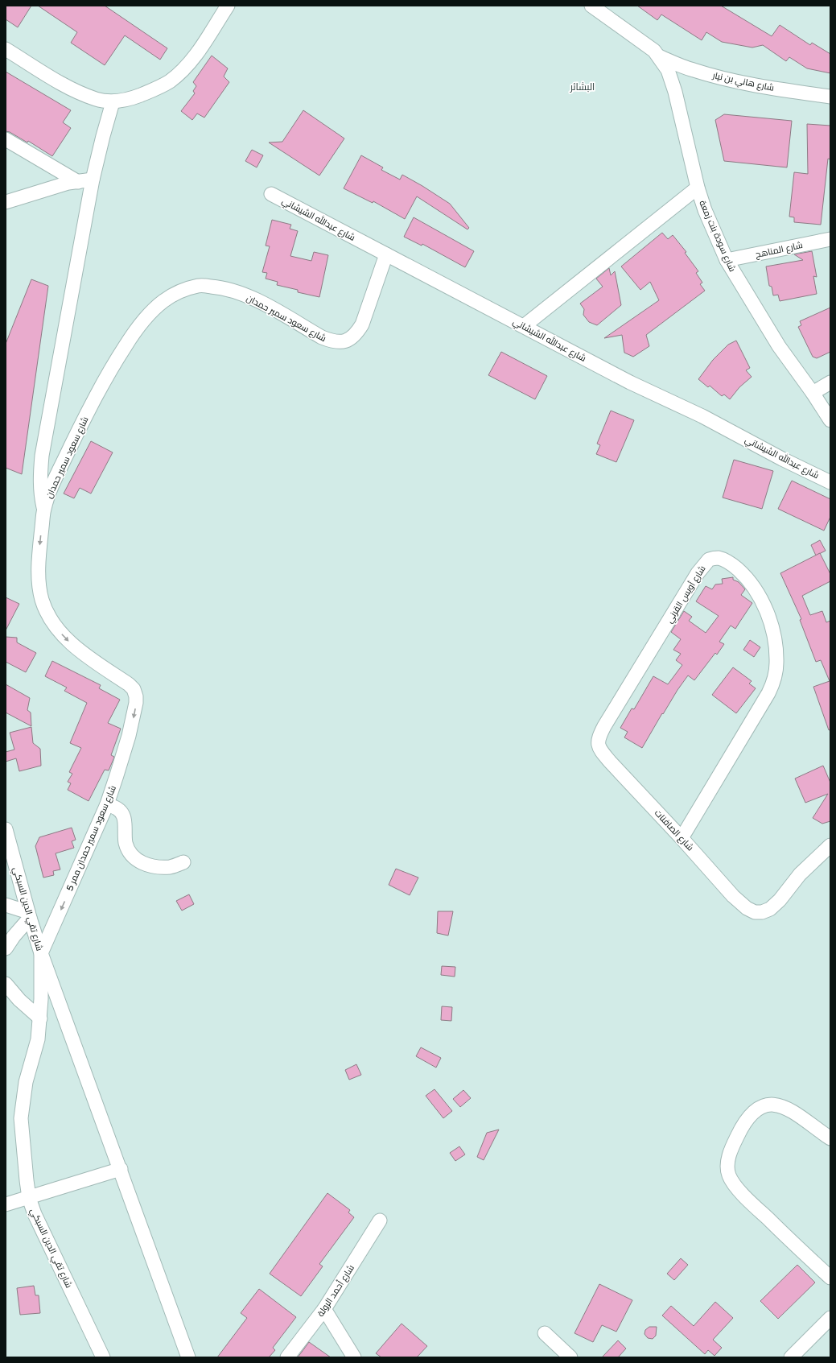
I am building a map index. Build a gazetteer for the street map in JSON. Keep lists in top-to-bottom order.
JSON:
{
  "streets": {
    "street": [
      "شارع هاني بن نيار",
      "شارع عبدالله الشيشاني",
      "شارع سودة بنت زمعة",
      "شارع المناهج",
      "شارع سعود سمير حمدان",
      "شارع أويس القرني",
      "شارع الصافنات",
      "شارع سعود سمير حمدان ممر 5",
      "شارع تقي الدين السبكي",
      "شارع أحمد الرولة"
    ]
  },
  "crossings": [
    ["شارع هاني بن نيار", "شارع سودة بنت زمعة"],
    ["شارع عبدالله الشيشاني", "شارع سعود سمير حمدان"],
    ["شارع سودة بنت زمعة", "شارع المناهج"],
    ["شارع سعود سمير حمدان", "شارع سعود سمير حمدان ممر 5"],
    ["شارع أويس القرني", "شارع الصافنات"],
    ["شارع سعود سمير حمدان ممر 5", "شارع تقي الدين السبكي"]
  ],
  "one_way": ["شارع سعود سمير حمدان ممر 5"],
  "districts": ["البشائر"]
}
